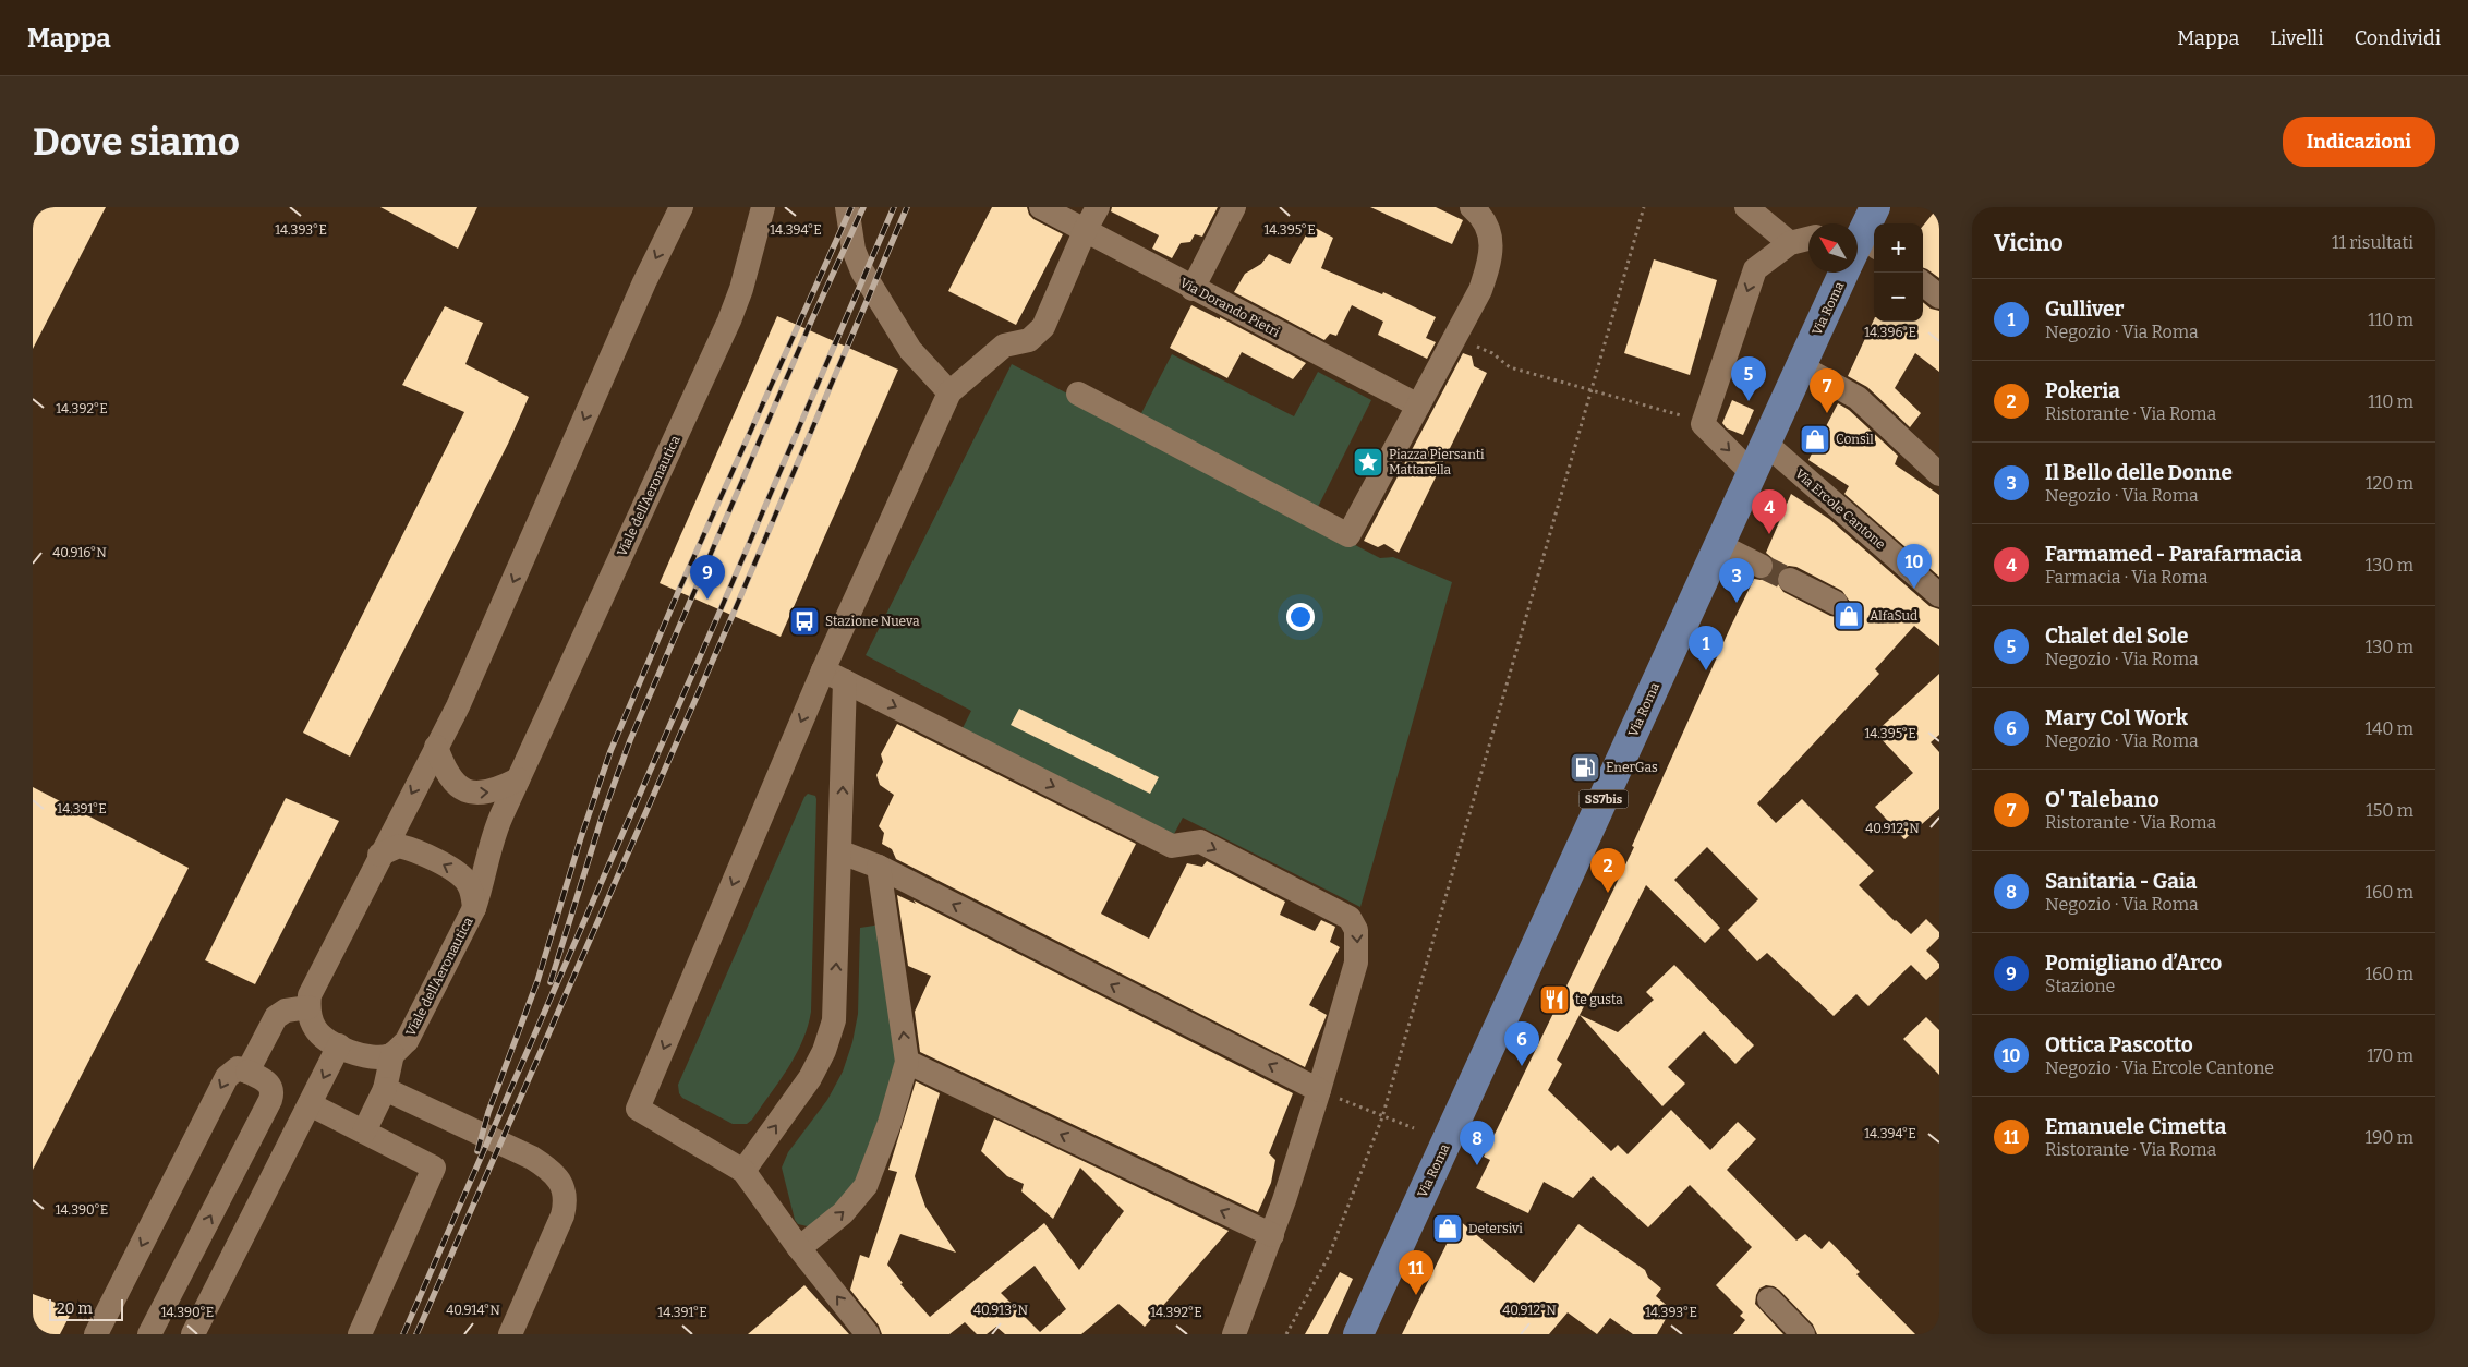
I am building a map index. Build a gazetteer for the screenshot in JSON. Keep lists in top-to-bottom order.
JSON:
{
  "streets": {
    "main road": ["Via Roma", "SS7bis"],
    "street": ["Via Dorando Pietri", "Viale dell’Aeronautica", "Via Ercole Cantone"]
  },
  "crossings": [
    ["Via Roma", "Via Ercole Cantone"]
  ],
  "places": {
    "shop": ["Consil", "AlfaSud", "Detersivi"],
    "place": ["Piazza Piersanti Mattarella"],
    "bus stop": ["Stazione Nueva"],
    "fuel station": ["EnerGas"],
    "restaurant": ["te gusta"]
  },
  "scale_bar": "20 m",
  "north": "top left",
  "page": {
    "header": "Mappa",
    "nav": ["Mappa", "Livelli", "Condividi"],
    "buttons": "Indicazioni",
    "title": "Dove siamo",
    "heading": ["Vicino", "11 risultati"],
    "map_buttons": ["+", "−"],
    "list": [
      {
        "mark": "1",
        "name": "Gulliver",
        "note": "Negozio · Via Roma",
        "value": "110 m"
      },
      {
        "mark": "2",
        "name": "Pokeria",
        "note": "Ristorante · Via Roma",
        "value": "110 m"
      },
      {
        "mark": "3",
        "name": "Il Bello delle Donne",
        "note": "Negozio · Via Roma",
        "value": "120 m"
      },
      {
        "mark": "4",
        "name": "Farmamed - Parafarmacia",
        "note": "Farmacia · Via Roma",
        "value": "130 m"
      },
      {
        "mark": "5",
        "name": "Chalet del Sole",
        "note": "Negozio · Via Roma",
        "value": "130 m"
      },
      {
        "mark": "6",
        "name": "Mary Col Work",
        "note": "Negozio · Via Roma",
        "value": "140 m"
      },
      {
        "mark": "7",
        "name": "O' Talebano",
        "note": "Ristorante · Via Roma",
        "value": "150 m"
      },
      {
        "mark": "8",
        "name": "Sanitaria - Gaia",
        "note": "Negozio · Via Roma",
        "value": "160 m"
      },
      {
        "mark": "9",
        "name": "Pomigliano d’Arco",
        "note": "Stazione",
        "value": "160 m"
      },
      {
        "mark": "10",
        "name": "Ottica Pascotto",
        "note": "Negozio · Via Ercole Cantone",
        "value": "170 m"
      },
      {
        "mark": "11",
        "name": "Emanuele Cimetta",
        "note": "Ristorante · Via Roma",
        "value": "190 m"
      }
    ],
    "pins": [
      "5",
      "7",
      "4",
      "10",
      "9",
      "3",
      "1",
      "2",
      "6",
      "8",
      "11"
    ],
    "scale": "20 m"
  },
  "coordinates": [
    "14.395°E",
    "14.393°E",
    "14.394°E",
    "14.396°E",
    "14.392°E",
    "40.916°N",
    "14.391°E",
    "40.912°N",
    "14.390°E",
    "40.914°N",
    "40.913°N"
  ]
}
